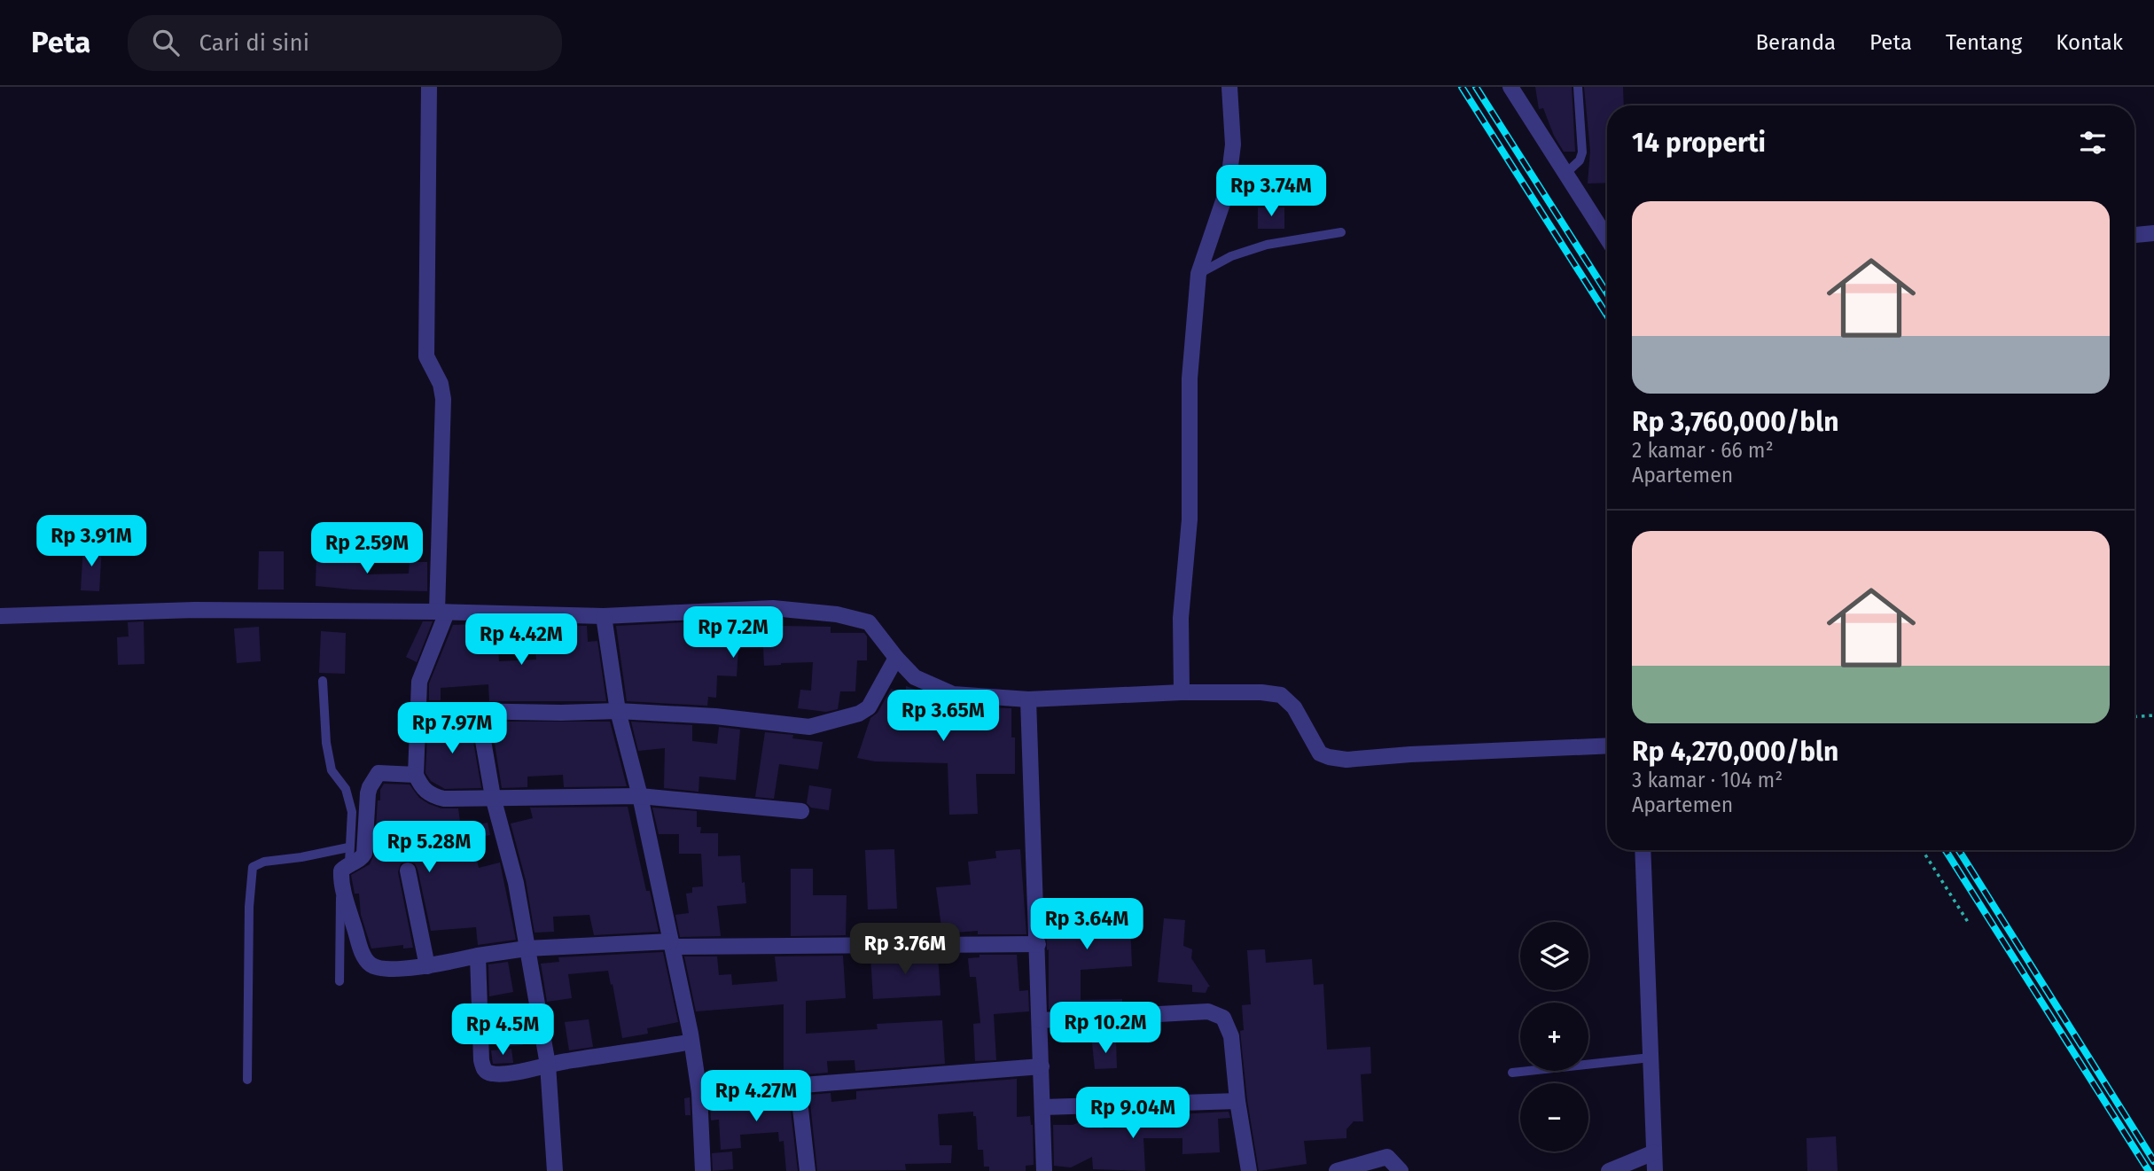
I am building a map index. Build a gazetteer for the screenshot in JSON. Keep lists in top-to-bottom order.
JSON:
{
  "page": {
    "header": "Peta",
    "search": "Cari di sini",
    "nav": [
      "Beranda",
      "Peta",
      "Tentang",
      "Kontak"
    ],
    "heading": "14 properti",
    "price": [
      "Rp 3.74M",
      "Rp 3.91M",
      "Rp 2.59M",
      "Rp 7.2M",
      "Rp 4.42M",
      "Rp 3.65M",
      "Rp 7.97M",
      "Rp 5.28M",
      "Rp 3.64M",
      "Rp 3.76M",
      "Rp 10.2M",
      "Rp 4.5M",
      "Rp 4.27M",
      "Rp 9.04M"
    ],
    "list": [
      {
        "name": "Rp 3,760,000/bln",
        "note": "2 kamar · 66 m² · Apartemen"
      },
      {
        "name": "Rp 4,270,000/bln",
        "note": "3 kamar · 104 m² · Apartemen"
      }
    ],
    "map_buttons": ["+", "−"]
  }
}
